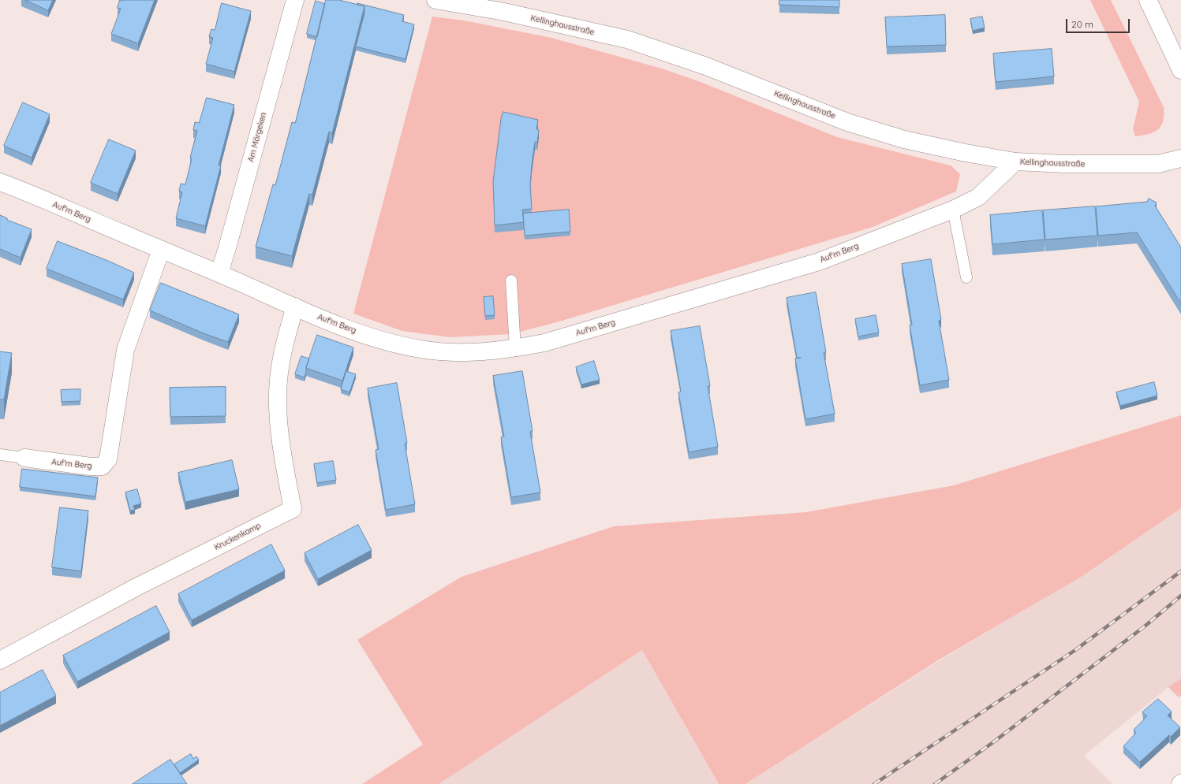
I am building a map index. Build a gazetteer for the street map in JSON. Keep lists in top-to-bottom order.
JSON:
{
  "streets": {
    "street": [
      "Kellinghausstraße",
      "Am Mörgeken",
      "Auf'm Berg",
      "Kruckenkamp"
    ]
  },
  "crossings": [
    ["Kellinghausstraße", "Auf'm Berg"],
    ["Am Mörgeken", "Auf'm Berg"],
    ["Auf'm Berg", "Kruckenkamp"]
  ],
  "scale_bar": "20 m"
}
